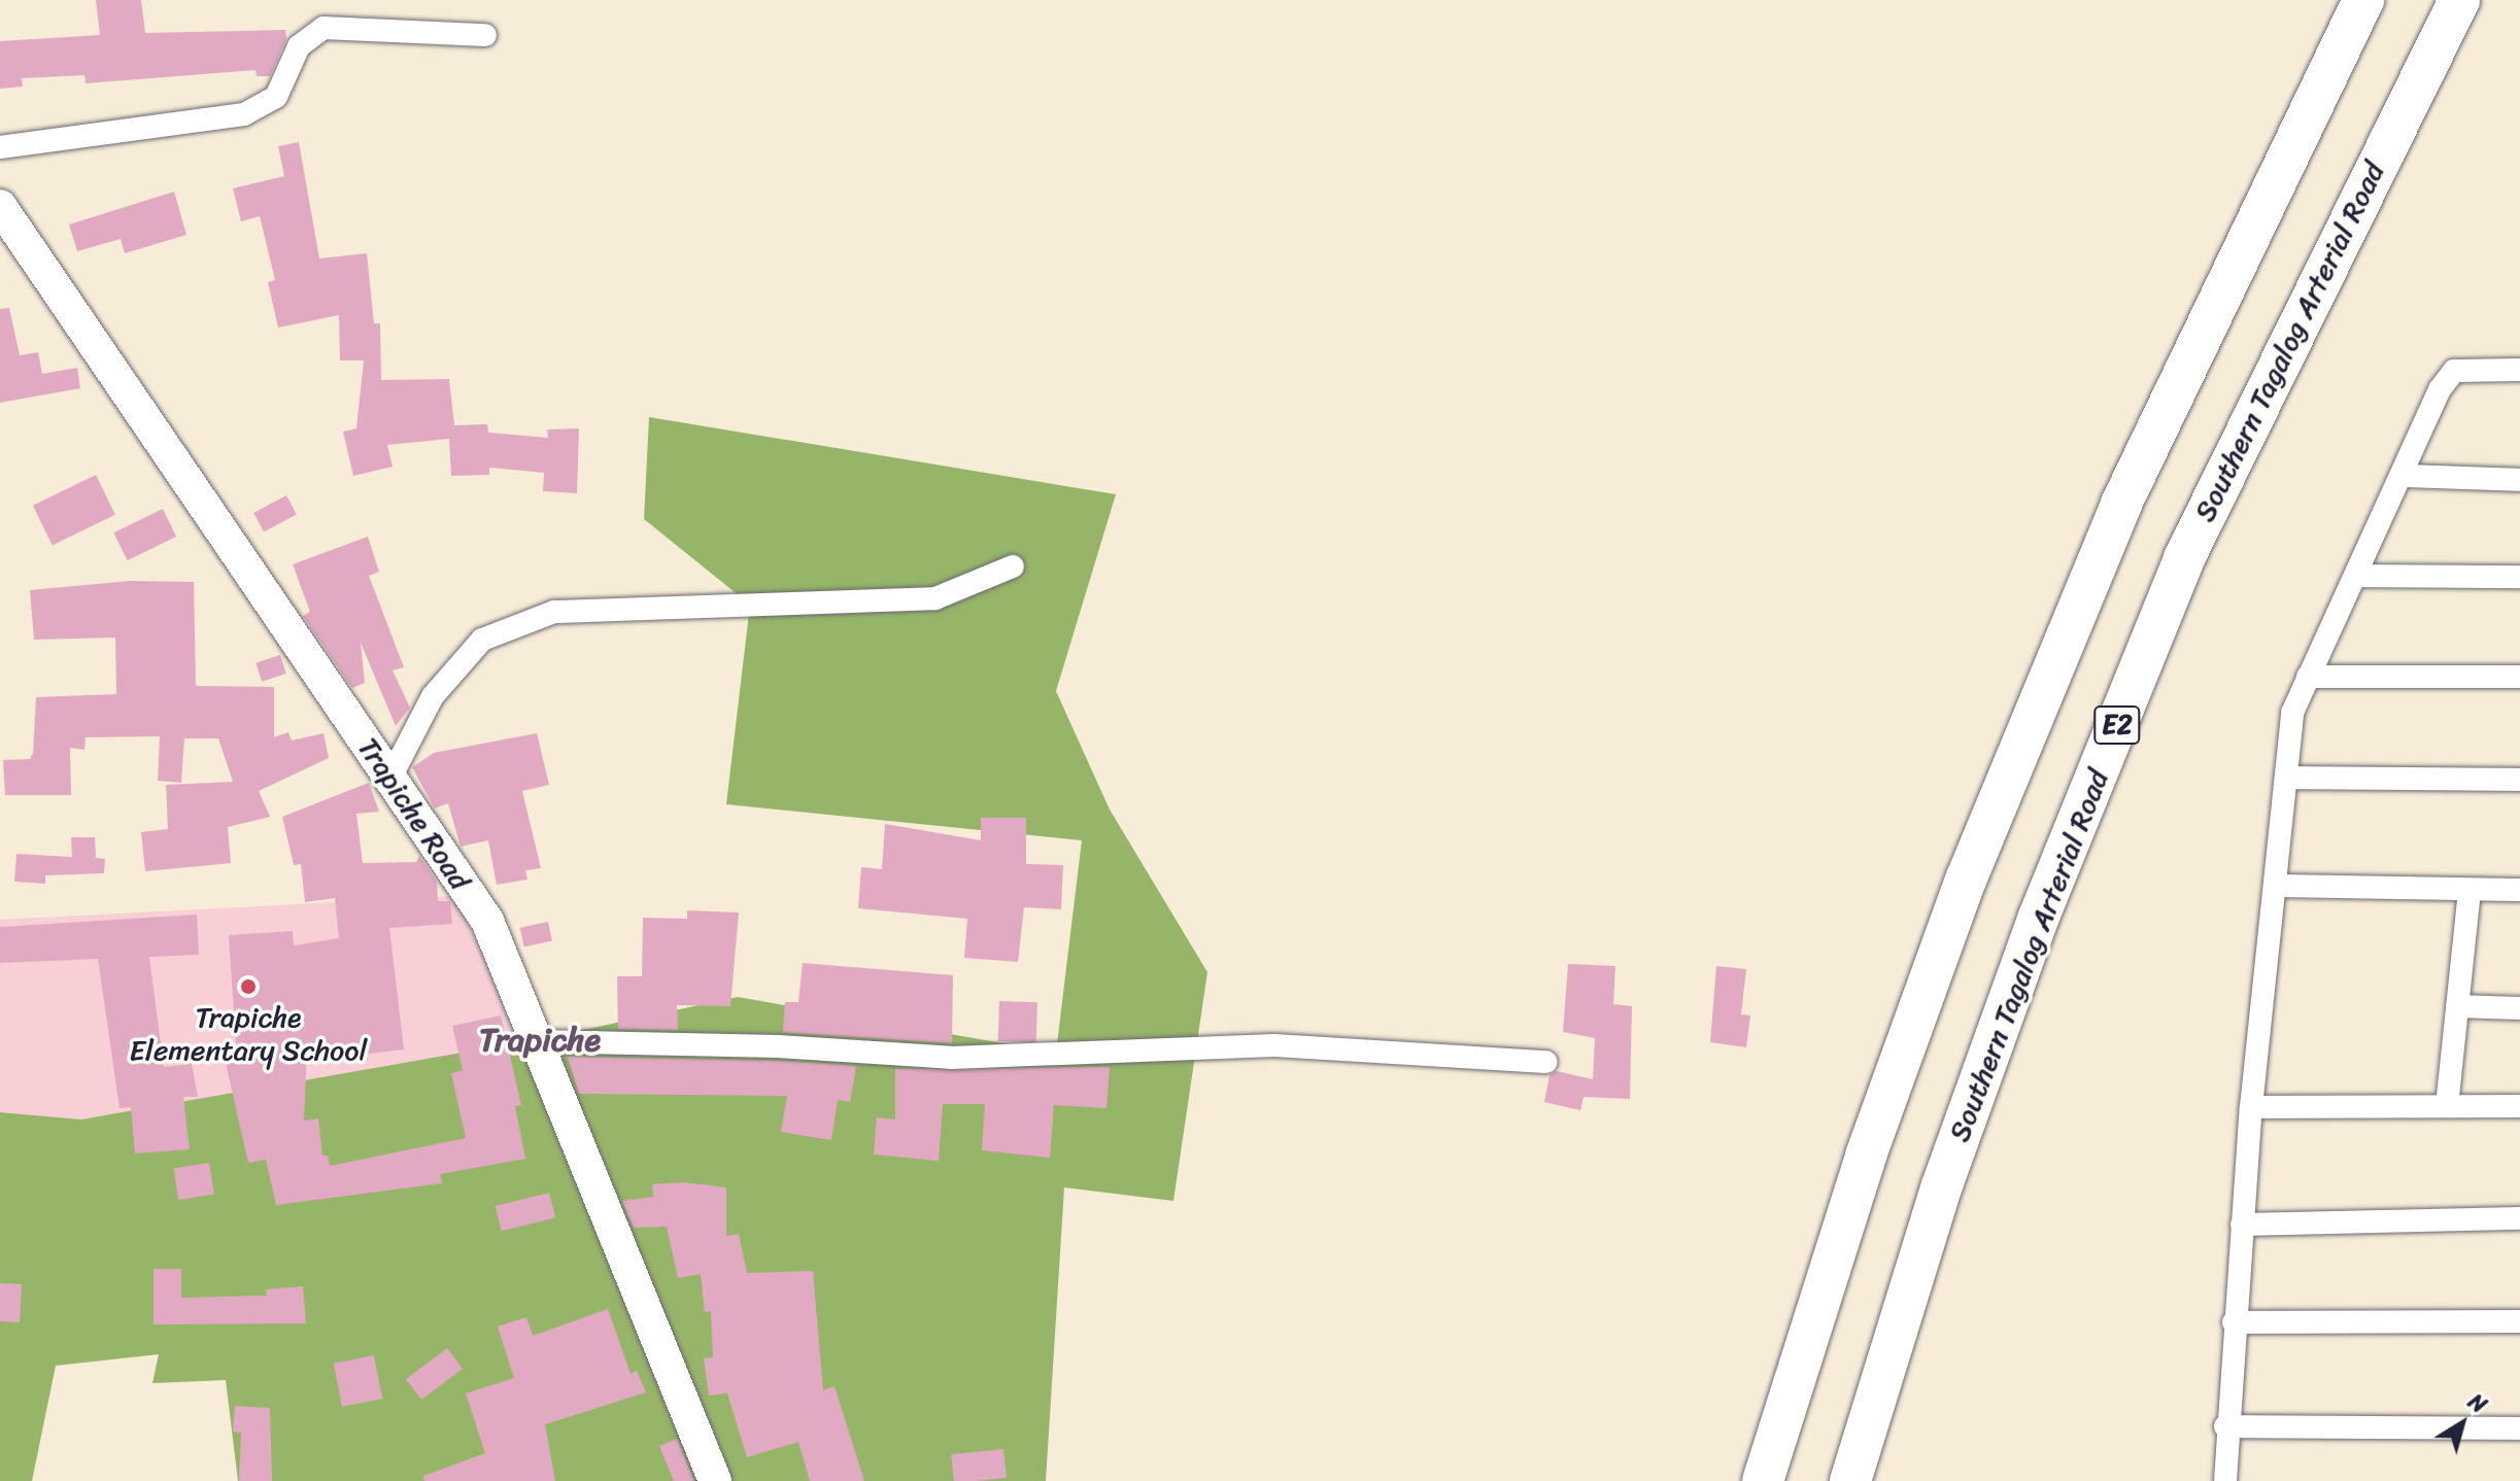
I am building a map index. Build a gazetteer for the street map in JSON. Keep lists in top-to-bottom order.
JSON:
{
  "streets": {
    "highway": ["Southern Tagalog Arterial Road", "E2"],
    "street": ["Trapiche Road"]
  },
  "districts": ["Trapiche"],
  "places": ["Trapiche Elementary School"],
  "north": "top right"
}
